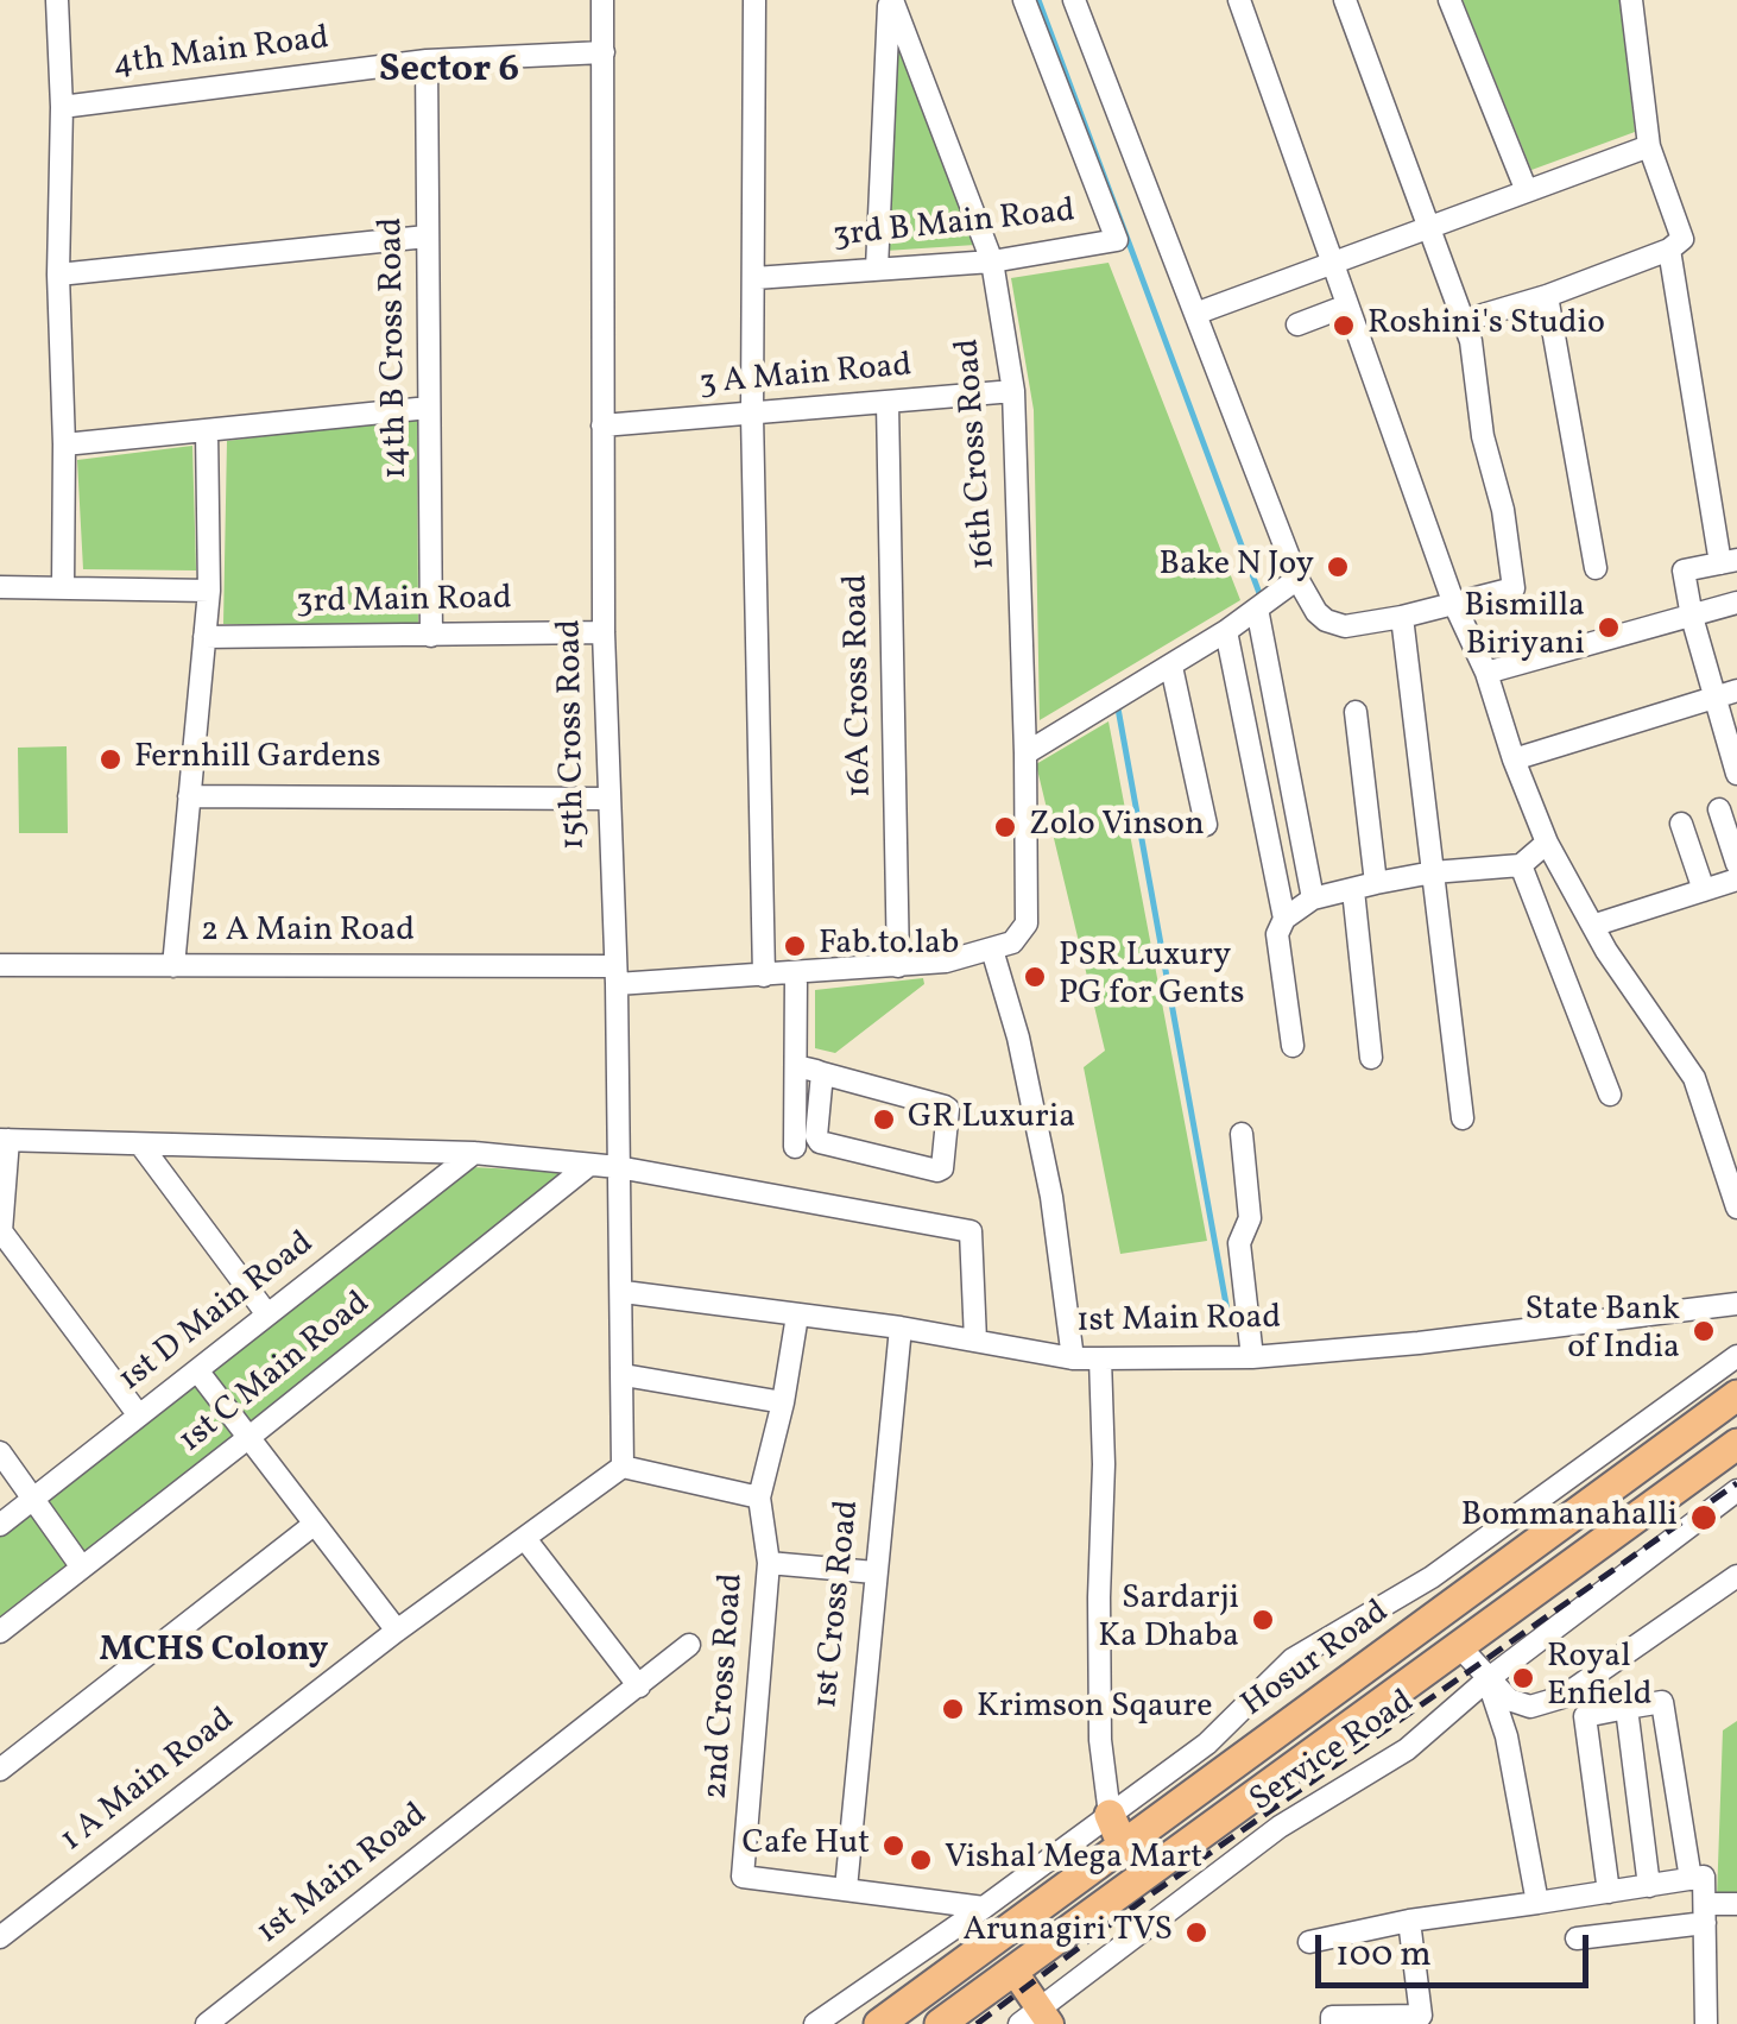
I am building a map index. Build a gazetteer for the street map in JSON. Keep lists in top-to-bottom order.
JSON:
{
  "streets": {
    "highway": ["Hosur Road"],
    "street": [
      "4th Main Road",
      "3rd B Main Road",
      "14th B Cross Road",
      "3 A Main Road",
      "16th Cross Road",
      "3rd Main Road",
      "16A Cross Road",
      "15th Cross Road",
      "2 A Main Road",
      "1st D Main Road",
      "1st Main Road",
      "1st C Main Road",
      "1st Cross Road",
      "2nd Cross Road",
      "Service Road",
      "1 A Main Road"
    ]
  },
  "crossings": [
    ["4th Main Road", "14th B Cross Road"],
    ["4th Main Road", "15th Cross Road"],
    ["3rd B Main Road", "16th Cross Road"],
    ["14th B Cross Road", "3rd Main Road"],
    ["3 A Main Road", "16th Cross Road"],
    ["3 A Main Road", "16A Cross Road"],
    ["3 A Main Road", "15th Cross Road"],
    ["16th Cross Road", "2 A Main Road"],
    ["3rd Main Road", "15th Cross Road"],
    ["16A Cross Road", "2 A Main Road"],
    ["15th Cross Road", "2 A Main Road"],
    ["15th Cross Road", "1st Main Road"],
    ["15th Cross Road", "1 A Main Road"],
    ["1st Main Road", "1st Cross Road"],
    ["1st Main Road", "2nd Cross Road"],
    ["1st Cross Road", "2nd Cross Road"]
  ],
  "districts": ["Sector 6", "MCHS Colony"],
  "places": [
    "Roshini's Studio",
    "Bake N Joy",
    "Bismilla Biriyani",
    "Fernhill Gardens",
    "Zolo Vinson",
    "Fab.to.lab",
    "PSR Luxury PG for Gents",
    "GR Luxuria",
    "State Bank of India",
    "Bommanahalli",
    "Sardarji Ka Dhaba",
    "Royal Enfield",
    "Krimson Sqaure",
    "Cafe Hut",
    "Vishal Mega Mart",
    "Arunagiri TVS"
  ],
  "scale_bar": "100 m"
}
